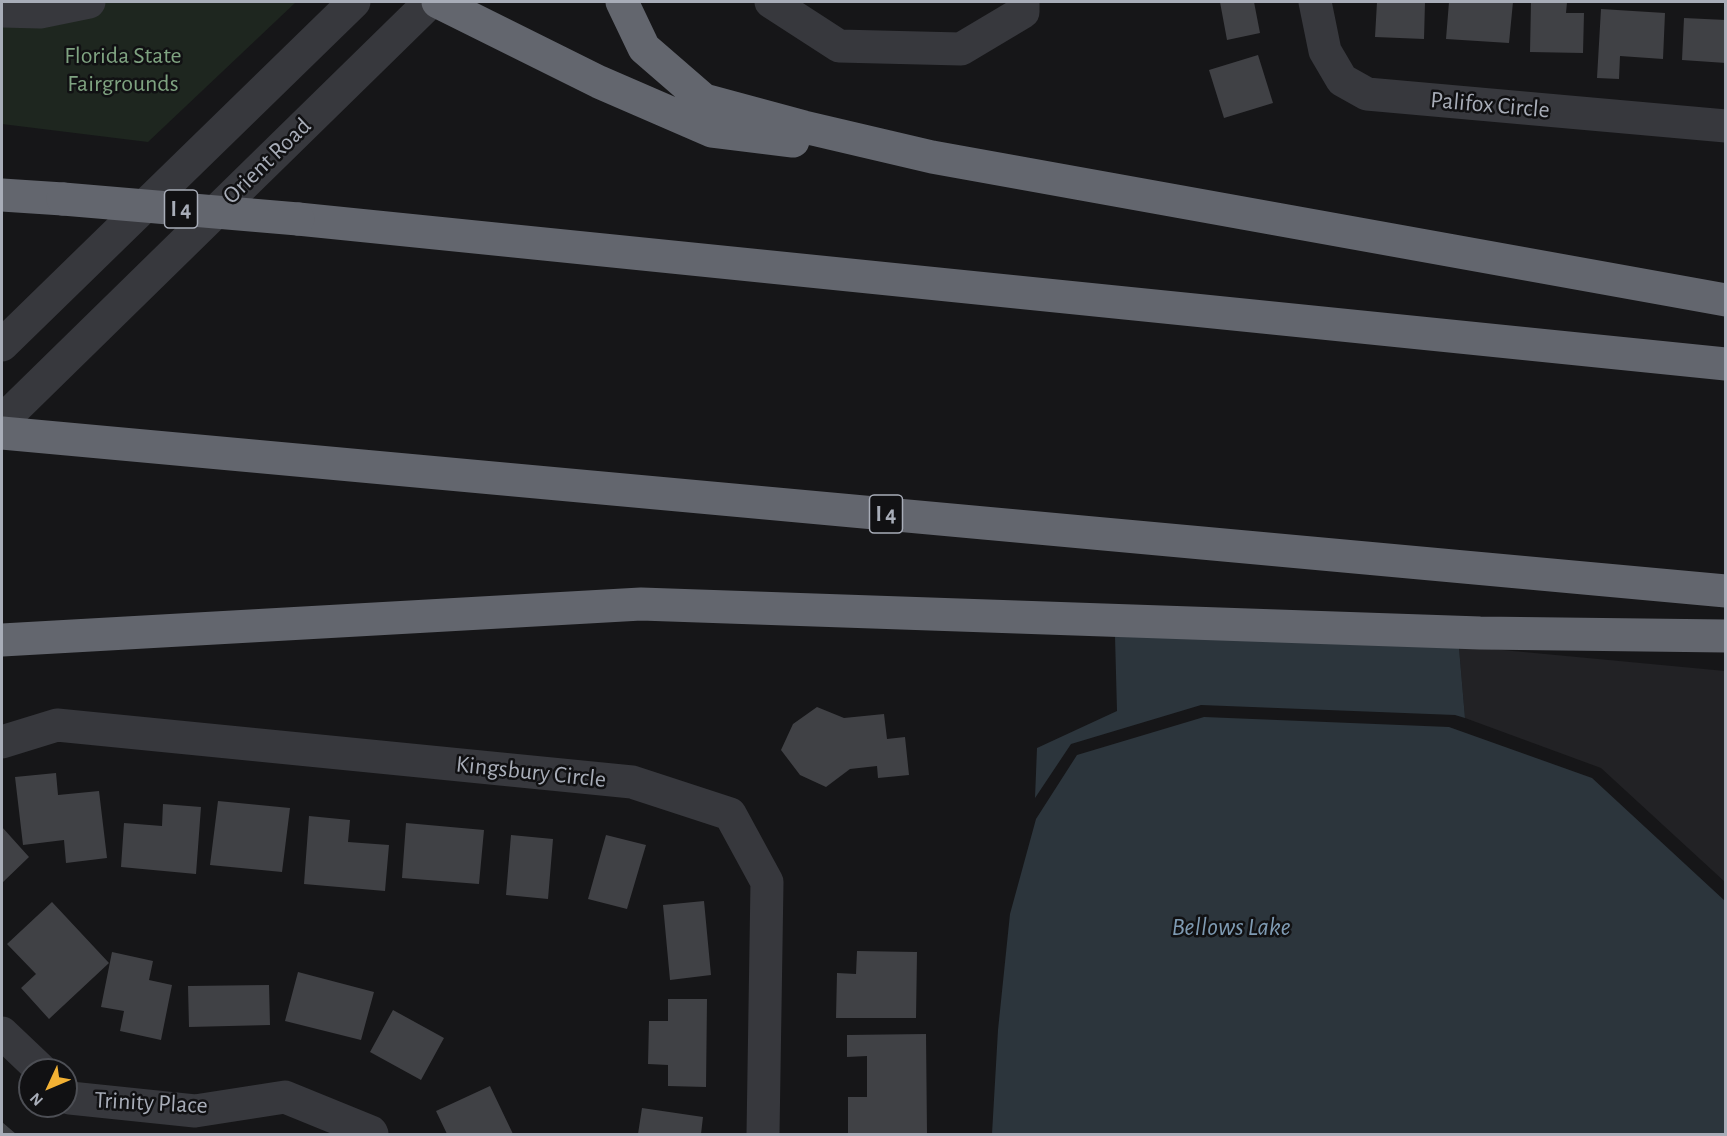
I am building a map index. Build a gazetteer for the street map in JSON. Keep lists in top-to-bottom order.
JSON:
{
  "streets": {
    "highway": ["I 4"],
    "street": [
      "Palifox Circle",
      "Orient Road",
      "Kingsbury Circle",
      "Trinity Place"
    ]
  },
  "water": ["Bellows Lake"],
  "parks": ["Florida State Fairgrounds"],
  "north": "bottom left"
}
